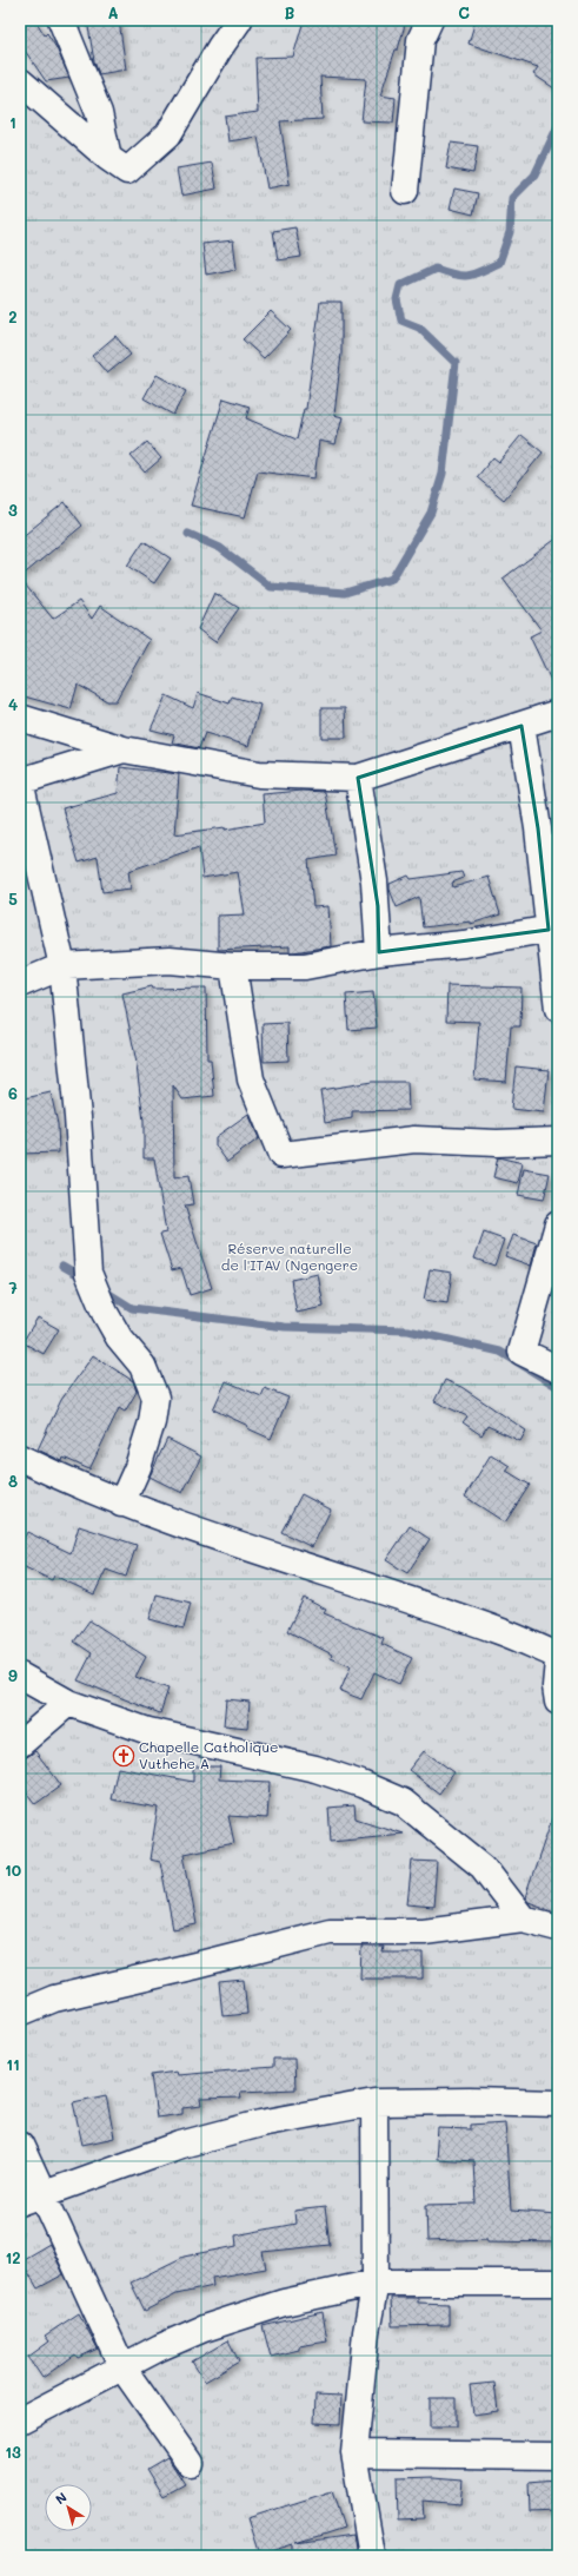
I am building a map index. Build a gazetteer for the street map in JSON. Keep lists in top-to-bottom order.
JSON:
{
  "parks": ["Réserve naturelle de l'ITAV (Ngengere"],
  "places": {
    "church": ["Chapelle Catholique Vuthehe A"]
  },
  "north": "top left",
  "grid": {
    "columns": ["A", "B", "C"],
    "rows": [
      "1",
      "2",
      "3",
      "4",
      "5",
      "6",
      "7",
      "8",
      "9",
      "10",
      "11",
      "12",
      "13"
    ]
  }
}
